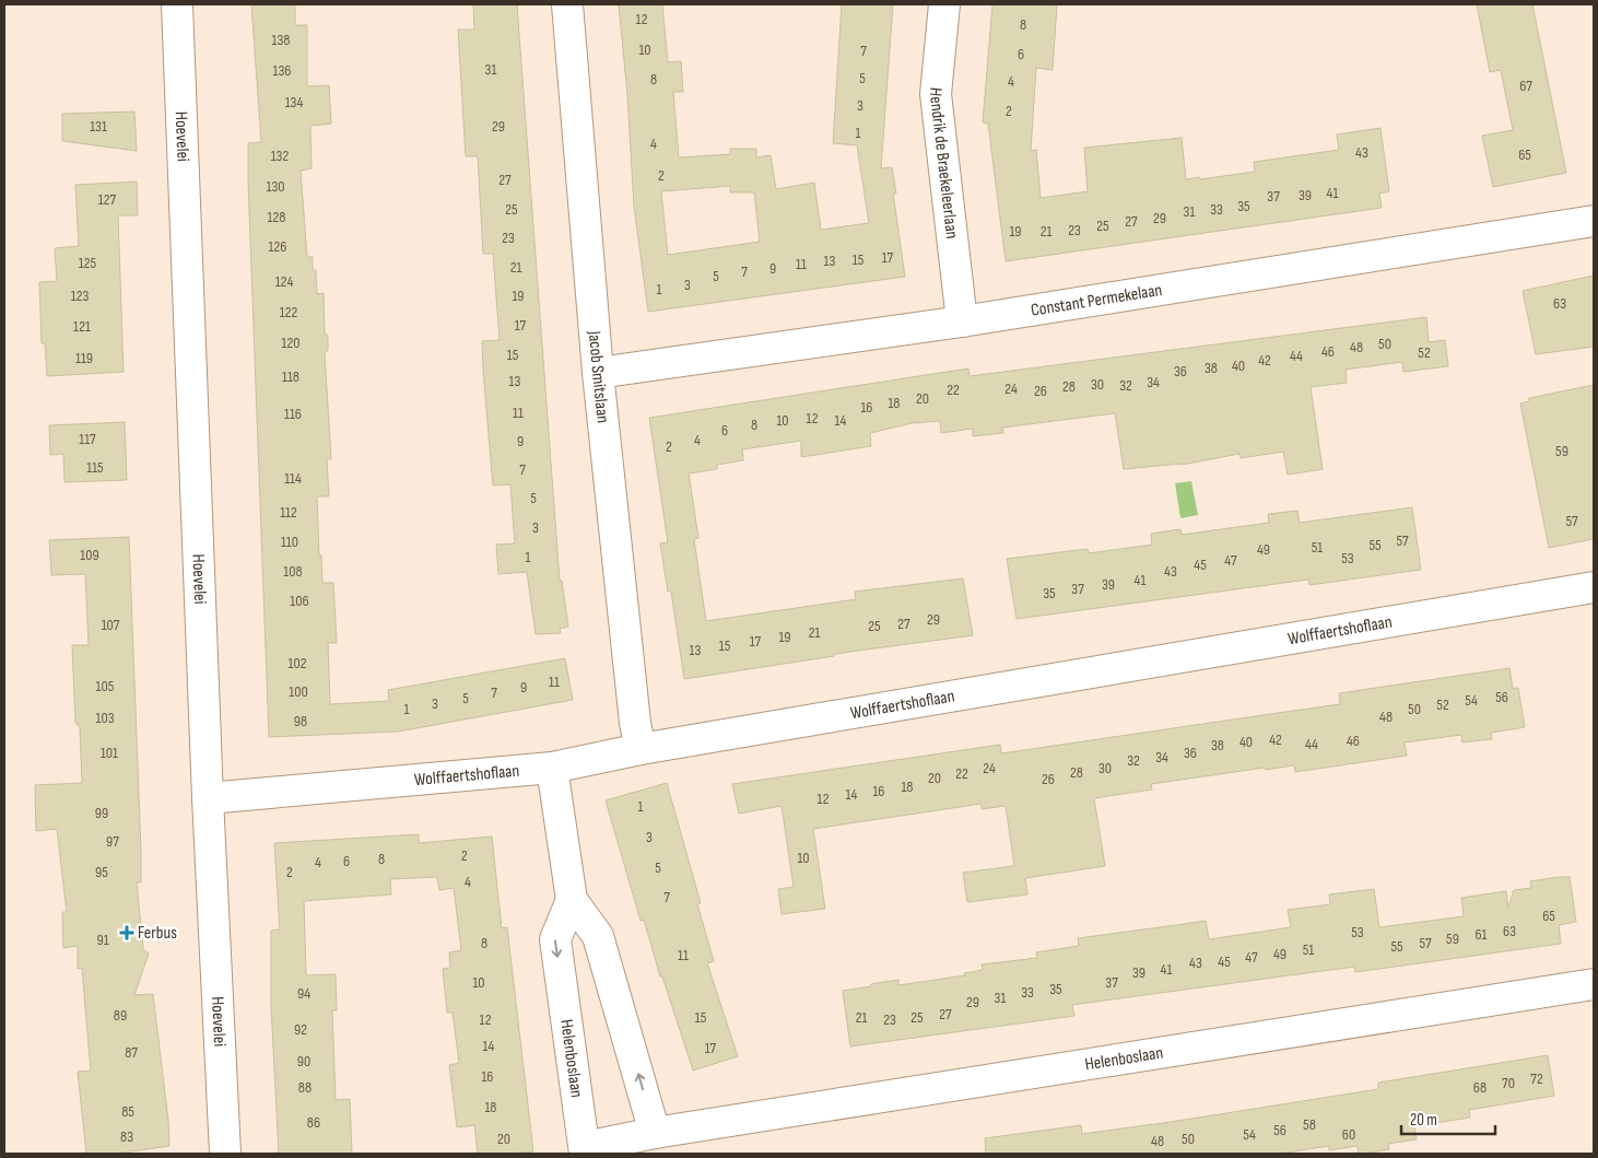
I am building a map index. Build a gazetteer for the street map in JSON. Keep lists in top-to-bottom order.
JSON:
{
  "streets": {
    "street": [
      "Hoevelei",
      "Hendrik de Braekeleerlaan",
      "Constant Permekelaan",
      "Jacob Smitslaan",
      "Wolffaertshoflaan",
      "Helenboslaan"
    ]
  },
  "crossings": [
    ["Hoevelei", "Wolffaertshoflaan"],
    ["Hendrik de Braekeleerlaan", "Constant Permekelaan"],
    ["Constant Permekelaan", "Jacob Smitslaan"],
    ["Jacob Smitslaan", "Wolffaertshoflaan"]
  ],
  "places": {
    "health": ["Ferbus"]
  },
  "house_numbers": [
    "12",
    "8",
    "138",
    "10",
    "7",
    "6",
    "31",
    "136",
    "5",
    "8",
    "4",
    "67",
    "134",
    "3",
    "2",
    "131",
    "29",
    "1",
    "4",
    "43",
    "65",
    "132",
    "2",
    "27",
    "130",
    "41",
    "39",
    "37",
    "127",
    "35",
    "25",
    "33",
    "31",
    "128",
    "29",
    "27",
    "25",
    "23",
    "19",
    "21",
    "23",
    "126",
    "17",
    "15",
    "13",
    "125",
    "11",
    "21",
    "9",
    "7",
    "5",
    "124",
    "3",
    "1",
    "123",
    "19",
    "63",
    "122",
    "17",
    "121",
    "120",
    "50",
    "48",
    "46",
    "52",
    "15",
    "44",
    "119",
    "42",
    "40",
    "38",
    "36",
    "118",
    "13",
    "34",
    "30",
    "32",
    "28",
    "24",
    "22",
    "26",
    "20",
    "18",
    "16",
    "11",
    "116",
    "12",
    "10",
    "14",
    "8",
    "6",
    "117",
    "4",
    "9",
    "2",
    "59",
    "115",
    "7",
    "114",
    "5",
    "112",
    "57",
    "3",
    "57",
    "110",
    "55",
    "51",
    "49",
    "109",
    "1",
    "53",
    "47",
    "45",
    "108",
    "43",
    "41",
    "39",
    "37",
    "35",
    "106",
    "29",
    "27",
    "107",
    "25",
    "21",
    "19",
    "17",
    "15",
    "13",
    "102",
    "11",
    "105",
    "9",
    "100",
    "7",
    "56",
    "5",
    "54",
    "3",
    "52",
    "1",
    "50",
    "48",
    "103",
    "98",
    "42",
    "46",
    "40",
    "44",
    "38",
    "101",
    "36",
    "34",
    "32",
    "24",
    "30",
    "28",
    "22",
    "20",
    "26",
    "18",
    "16",
    "14",
    "12",
    "1",
    "99",
    "3",
    "97",
    "2",
    "10",
    "8",
    "6",
    "4",
    "5",
    "95",
    "2",
    "4",
    "7",
    "65",
    "63",
    "53",
    "61",
    "59",
    "91",
    "8",
    "57",
    "55",
    "51",
    "49",
    "11",
    "47",
    "45",
    "43",
    "41",
    "39",
    "10",
    "37",
    "35",
    "33",
    "94",
    "31",
    "29",
    "27",
    "89",
    "15",
    "21",
    "25",
    "12",
    "23",
    "92",
    "14",
    "17",
    "87",
    "90",
    "16",
    "72",
    "70",
    "88",
    "68",
    "18",
    "85",
    "86",
    "58",
    "56",
    "54",
    "60",
    "83",
    "20",
    "50",
    "48"
  ],
  "scale_bar": "20 m"
}
